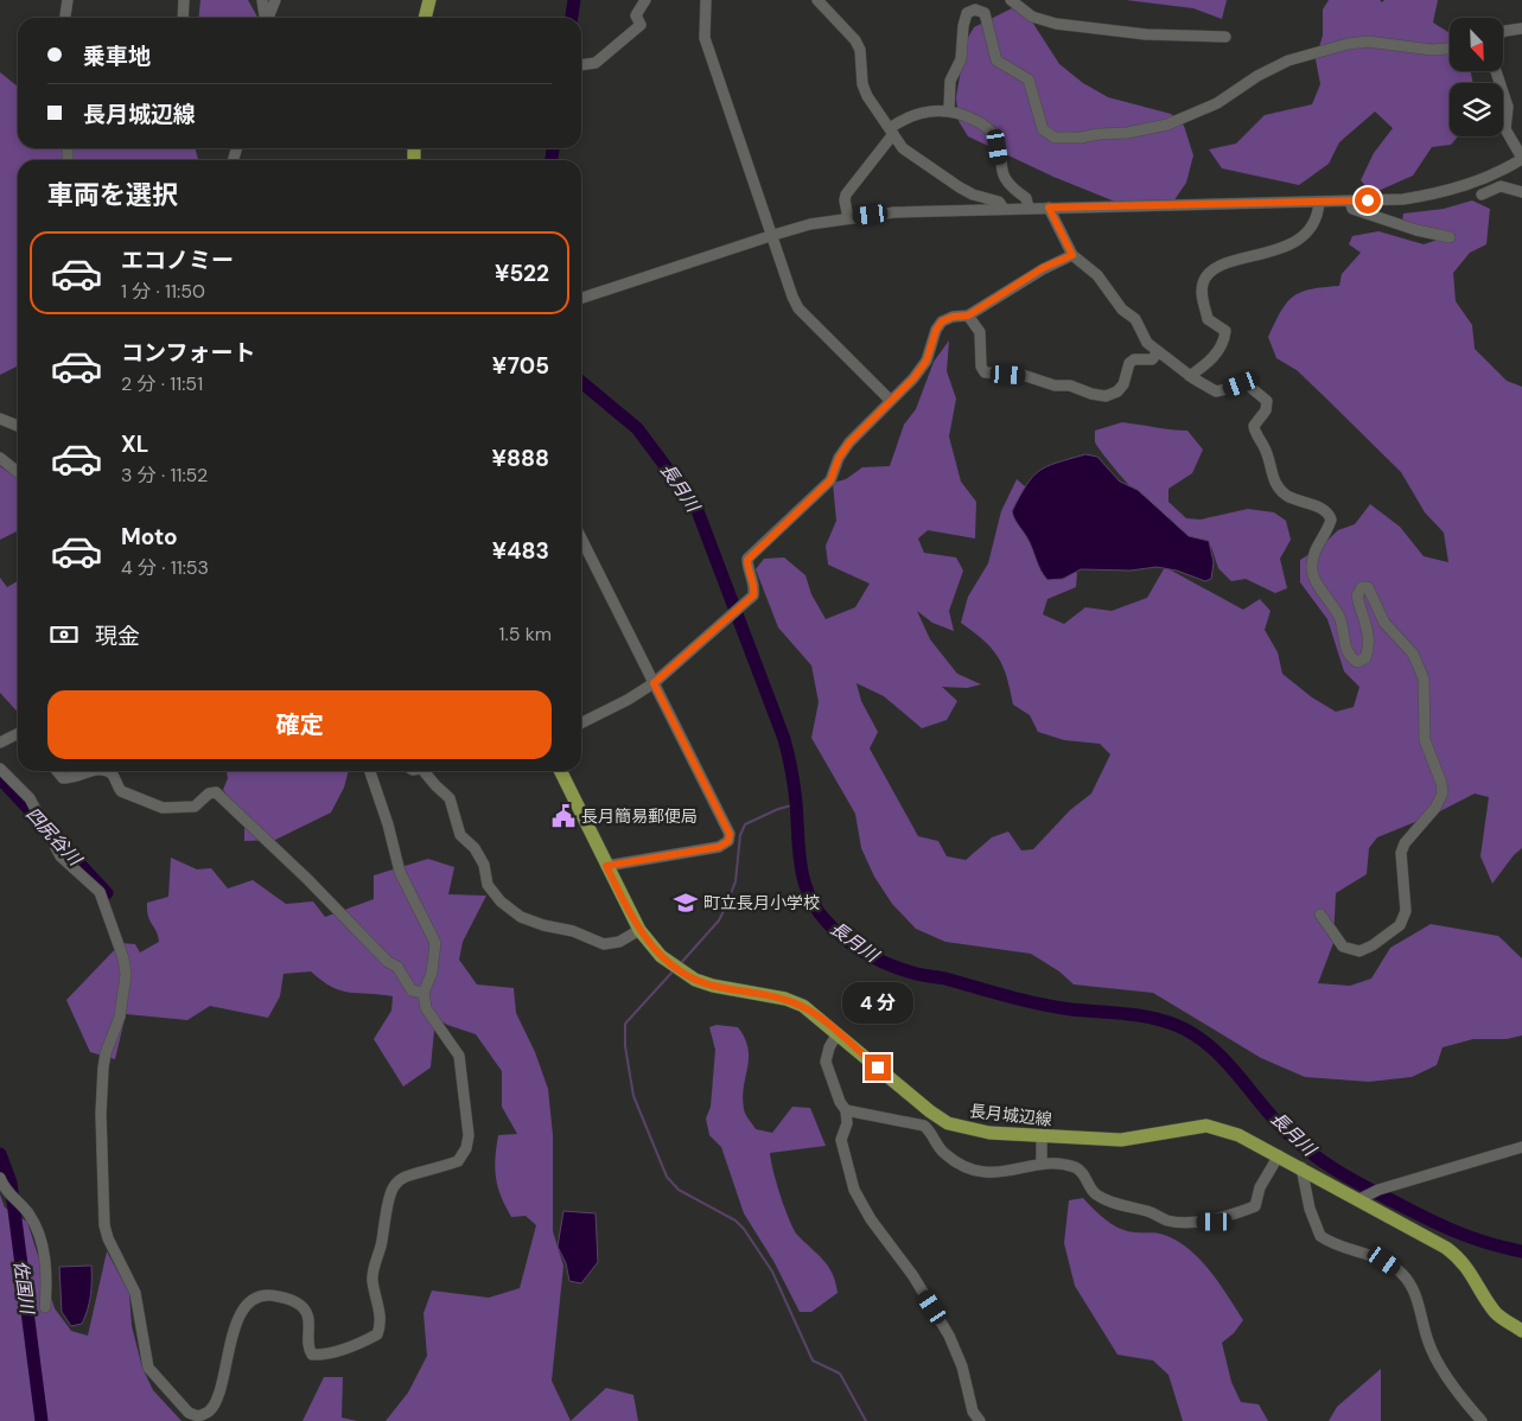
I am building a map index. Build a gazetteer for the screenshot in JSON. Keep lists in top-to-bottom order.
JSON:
{
  "streets": {
    "main road": ["長月城辺線"]
  },
  "water": ["長月川", "四尻谷川", "佐国川"],
  "places": {
    "public building": ["長月簡易郵便局"],
    "school or university": ["町立長月小学校"]
  },
  "north": "bottom right",
  "page": {
    "banner": ["乗車地", "長月城辺線"],
    "heading": "車両を選択",
    "list": [
      {
        "name": "エコノミー",
        "note": "1 分 · 11:50",
        "value": "¥522"
      },
      {
        "name": "コンフォート",
        "note": "2 分 · 11:51",
        "value": "¥705"
      },
      {
        "name": "XL",
        "note": "3 分 · 11:52",
        "value": "¥888"
      },
      {
        "name": "Moto",
        "note": "4 分 · 11:53",
        "value": "¥483"
      }
    ],
    "pay": ["現金", "1.5 km"],
    "buttons": "確定",
    "bubble": "4 分"
  }
}
